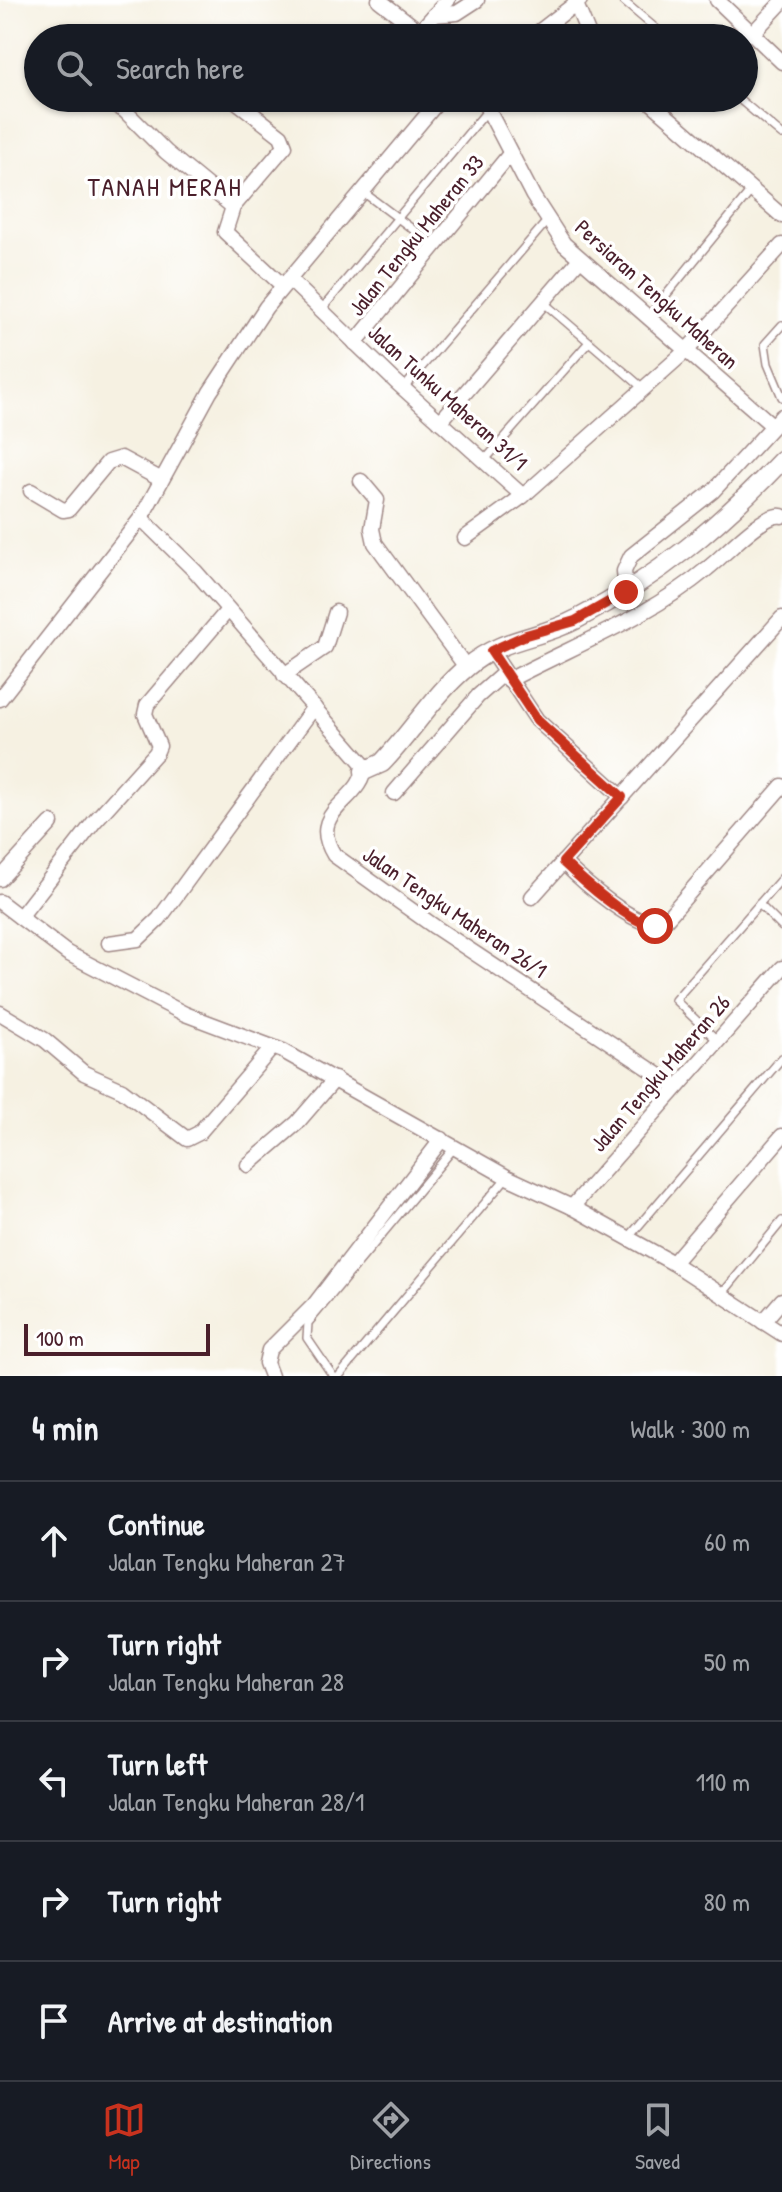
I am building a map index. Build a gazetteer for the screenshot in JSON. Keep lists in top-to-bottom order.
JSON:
{
  "streets": {
    "street": [
      "Jalan Tengku Maheran 33",
      "Persiaran Tengku Maheran",
      "Jalan Tunku Maheran 31/1",
      "Jalan Tengku Maheran 26/1",
      "Jalan Tengku Maheran 26"
    ]
  },
  "crossings": [
    ["Jalan Tengku Maheran 33", "Persiaran Tengku Maheran"],
    ["Jalan Tengku Maheran 33", "Jalan Tunku Maheran 31/1"],
    ["Persiaran Tengku Maheran", "Jalan Tunku Maheran 31/1"],
    ["Jalan Tengku Maheran 26/1", "Jalan Tengku Maheran 26"]
  ],
  "districts": ["TANAH MERAH"],
  "scale_bar": "100 m",
  "page": {
    "search": "Search here",
    "scale": "100 m",
    "heading": ["4 min", "Walk · 300 m"],
    "list": [
      ["Continue", "Jalan Tengku Maheran 27", "60 m"],
      ["Turn right", "Jalan Tengku Maheran 28", "50 m"],
      ["Turn left", "Jalan Tengku Maheran 28/1", "110 m"],
      ["Turn right", "80 m"],
      "Arrive at destination"
    ],
    "nav": ["Map", "Directions", "Saved"]
  }
}
